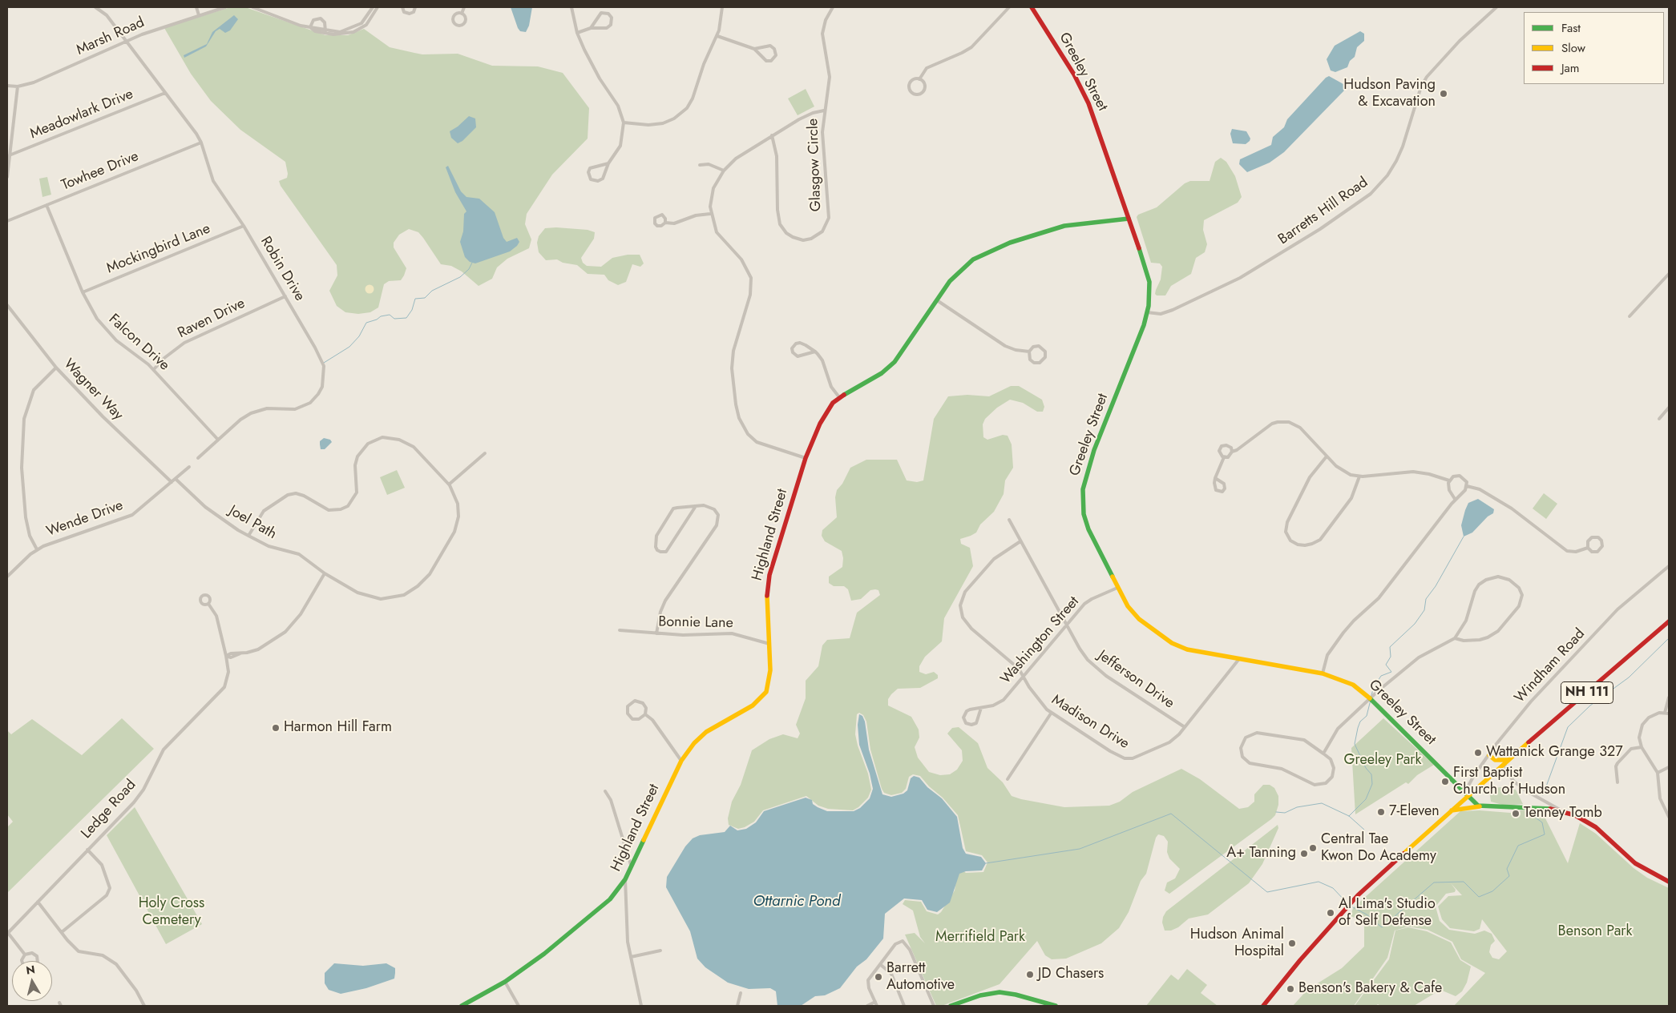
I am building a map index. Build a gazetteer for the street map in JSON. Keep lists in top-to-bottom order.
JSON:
{
  "streets": {
    "street": [
      "Marsh Road",
      "Greeley Street",
      "Meadowlark Drive",
      "Glasgow Circle",
      "Towhee Drive",
      "Barretts Hill Road",
      "Mockingbird Lane",
      "Robin Drive",
      "Raven Drive",
      "Falcon Drive",
      "Wagner Way",
      "Wende Drive",
      "Joel Path",
      "Highland Street",
      "Bonnie Lane",
      "Washington Street",
      "Windham Road",
      "Jefferson Drive",
      "NH 111",
      "Madison Drive",
      "Ledge Road"
    ]
  },
  "crossings": [
    ["Marsh Road", "Robin Drive"],
    ["Greeley Street", "Barretts Hill Road"],
    ["Greeley Street", "Highland Street"],
    ["Greeley Street", "Washington Street"],
    ["Greeley Street", "Windham Road"],
    ["Greeley Street", "NH 111"],
    ["Greeley Street", "Madison Drive"],
    ["Meadowlark Drive", "Robin Drive"],
    ["Towhee Drive", "Robin Drive"],
    ["Towhee Drive", "Falcon Drive"],
    ["Mockingbird Lane", "Robin Drive"],
    ["Mockingbird Lane", "Falcon Drive"],
    ["Robin Drive", "Raven Drive"],
    ["Robin Drive", "Falcon Drive"],
    ["Raven Drive", "Falcon Drive"],
    ["Wagner Way", "Wende Drive"],
    ["Wende Drive", "Joel Path"],
    ["Highland Street", "Bonnie Lane"],
    ["Washington Street", "Jefferson Drive"],
    ["Washington Street", "Madison Drive"],
    ["Windham Road", "NH 111"],
    ["Jefferson Drive", "Madison Drive"]
  ],
  "water": ["Ottarnic Pond"],
  "parks": [
    "Greeley Park",
    "Holy Cross Cemetery",
    "Benson Park",
    "Merrifield Park"
  ],
  "places": [
    "Hudson Paving & Excavation",
    "Harmon Hill Farm",
    "Wattanick Grange 327",
    "First Baptist Church of Hudson",
    "7-Eleven",
    "Tenney Tomb",
    "Central Tae Kwon Do Academy",
    "A+ Tanning",
    "Al Lima's Studio of Self Defense",
    "Hudson Animal Hospital",
    "JD Chasers",
    "Barrett Automotive",
    "Benson's Bakery & Cafe"
  ],
  "legend": ["Fast", "Slow", "Jam"],
  "north": "top"
}
